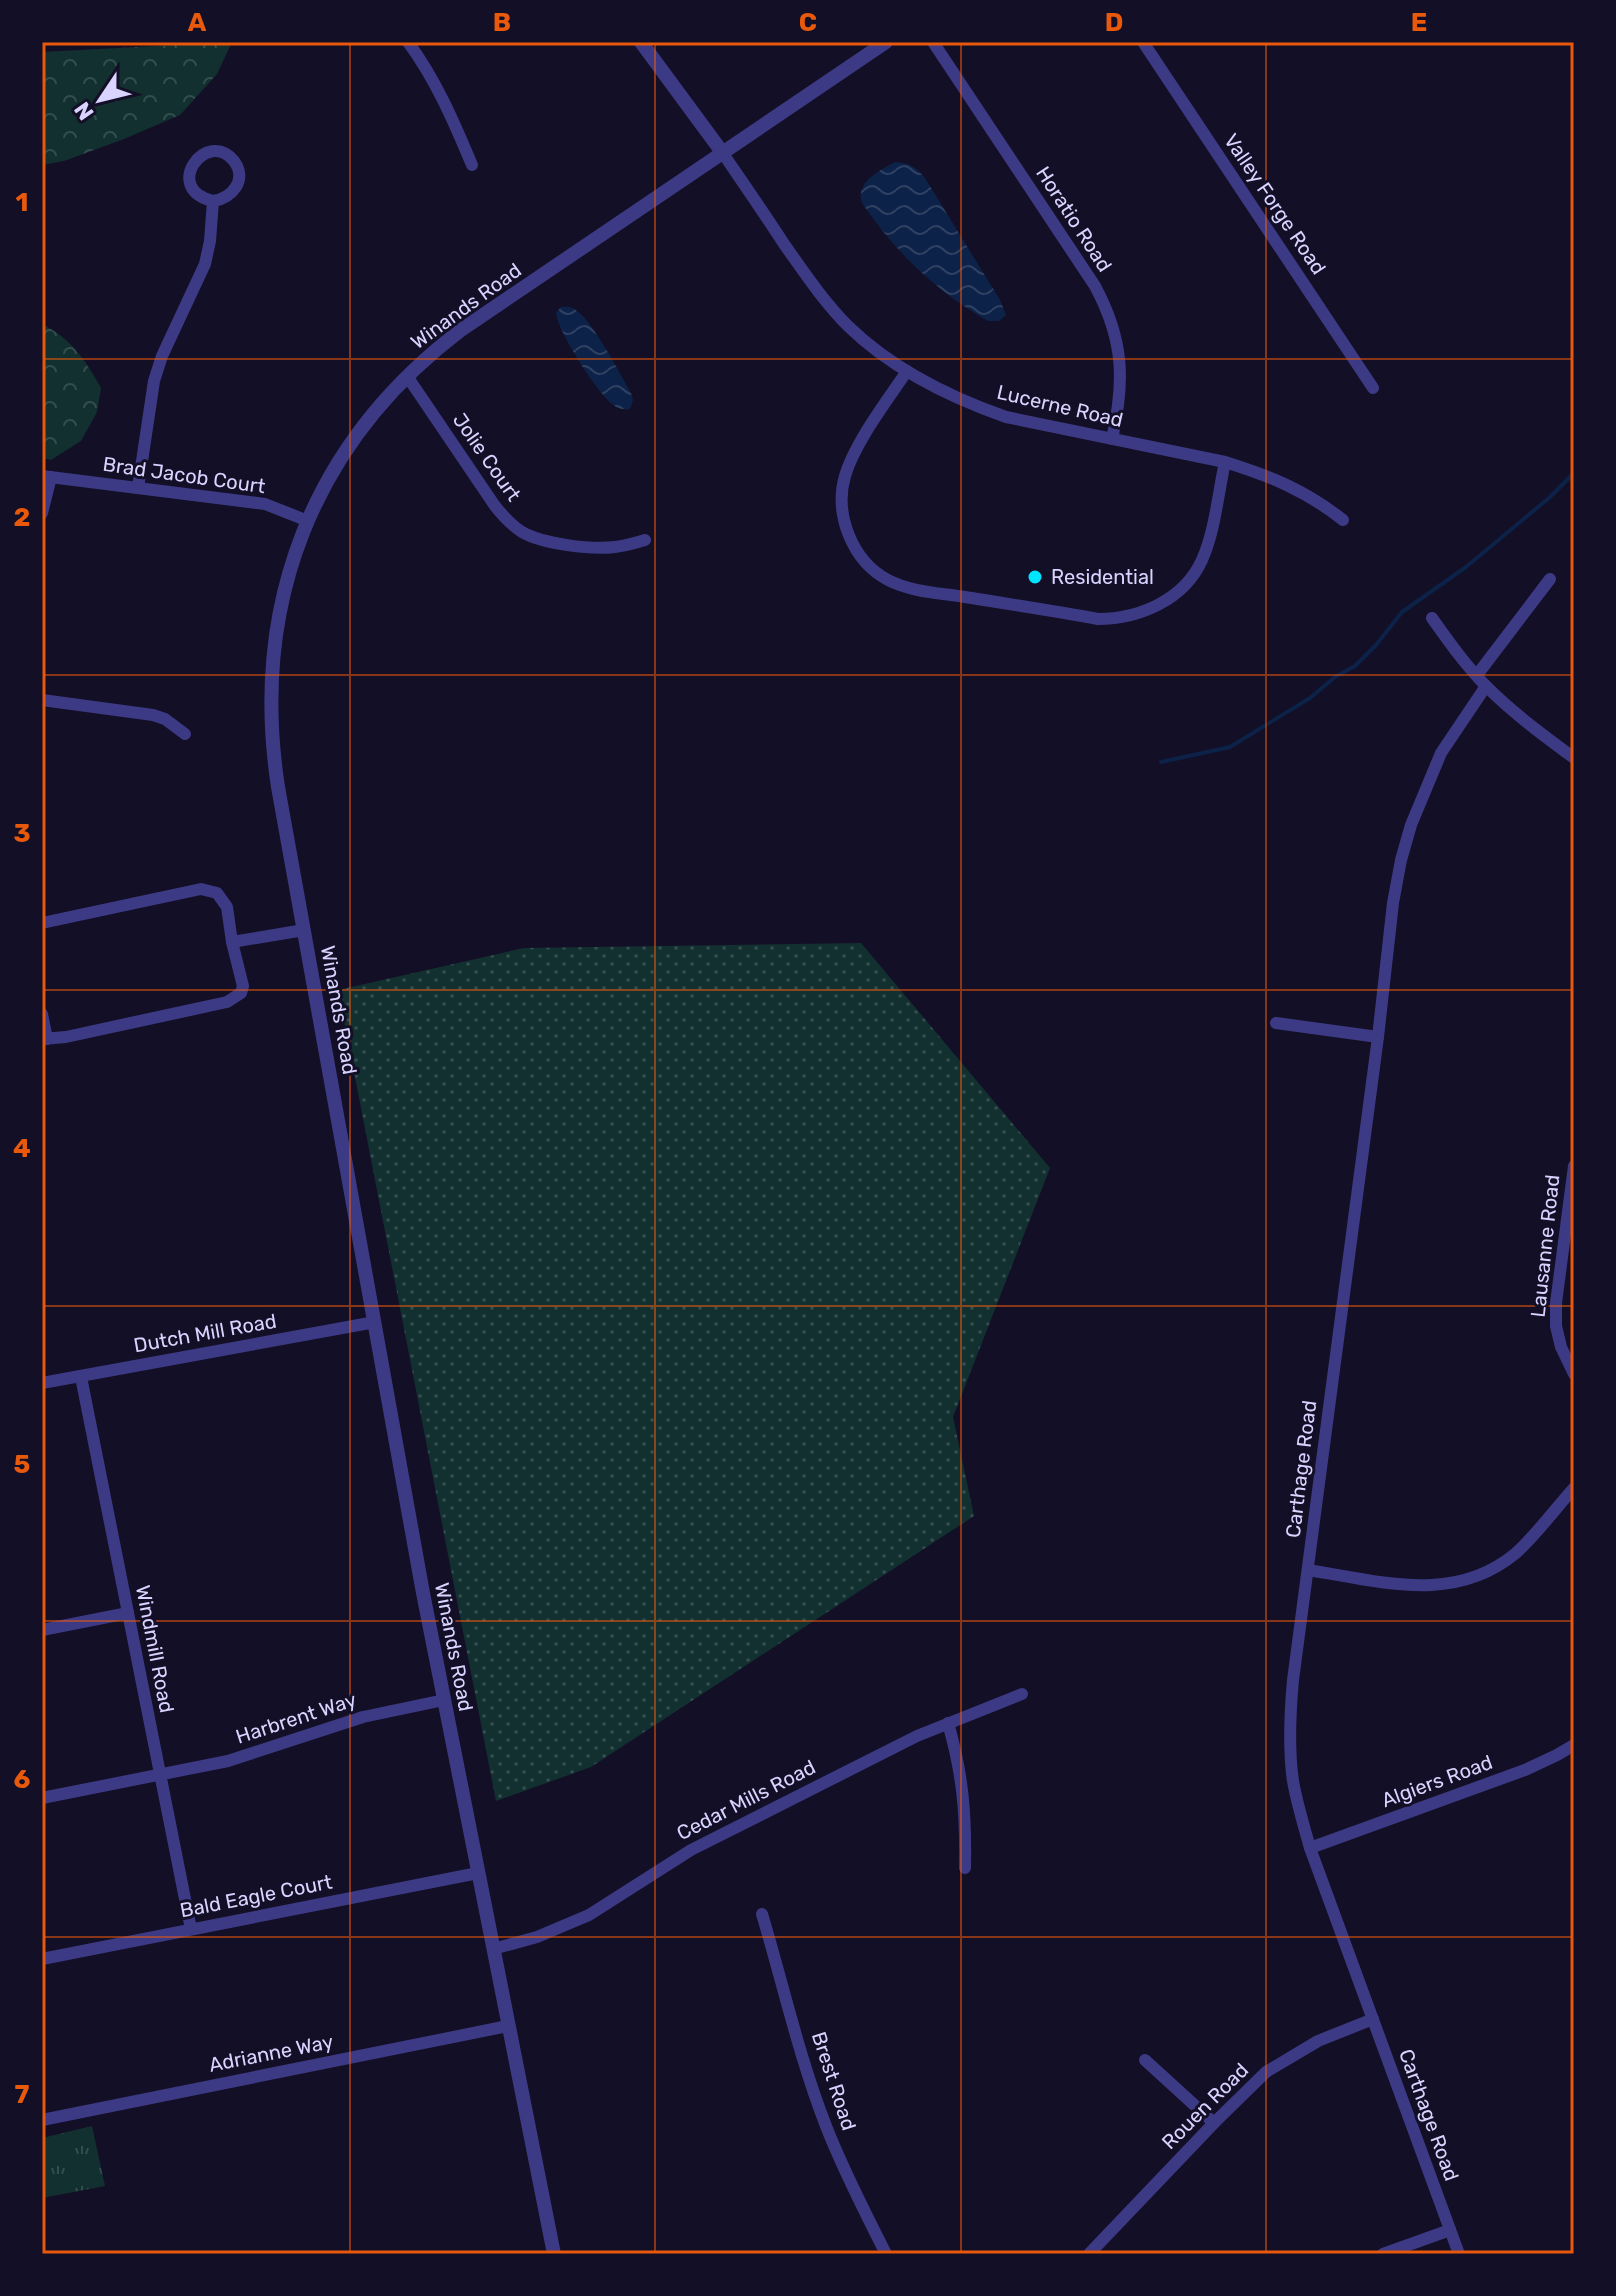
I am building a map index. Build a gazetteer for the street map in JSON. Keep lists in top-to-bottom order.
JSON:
{
  "streets": {
    "street": [
      "Valley Forge Road",
      "Horatio Road",
      "Winands Road",
      "Lucerne Road",
      "Jolie Court",
      "Brad Jacob Court",
      "Lausanne Road",
      "Dutch Mill Road",
      "Carthage Road",
      "Windmill Road",
      "Harbrent Way",
      "Algiers Road",
      "Cedar Mills Road",
      "Bald Eagle Court",
      "Adrianne Way",
      "Brest Road",
      "Rouen Road"
    ]
  },
  "crossings": [
    ["Horatio Road", "Lucerne Road"],
    ["Winands Road", "Lucerne Road"],
    ["Winands Road", "Jolie Court"],
    ["Winands Road", "Brad Jacob Court"],
    ["Winands Road", "Dutch Mill Road"],
    ["Winands Road", "Harbrent Way"],
    ["Winands Road", "Cedar Mills Road"],
    ["Winands Road", "Bald Eagle Court"],
    ["Winands Road", "Adrianne Way"],
    ["Dutch Mill Road", "Windmill Road"],
    ["Carthage Road", "Algiers Road"],
    ["Carthage Road", "Rouen Road"],
    ["Windmill Road", "Harbrent Way"],
    ["Windmill Road", "Bald Eagle Court"]
  ],
  "places": ["Residential"],
  "north": "bottom left",
  "grid": {
    "columns": [
      "A",
      "B",
      "C",
      "D",
      "E"
    ],
    "rows": [
      "1",
      "2",
      "3",
      "4",
      "5",
      "6",
      "7"
    ]
  }
}
